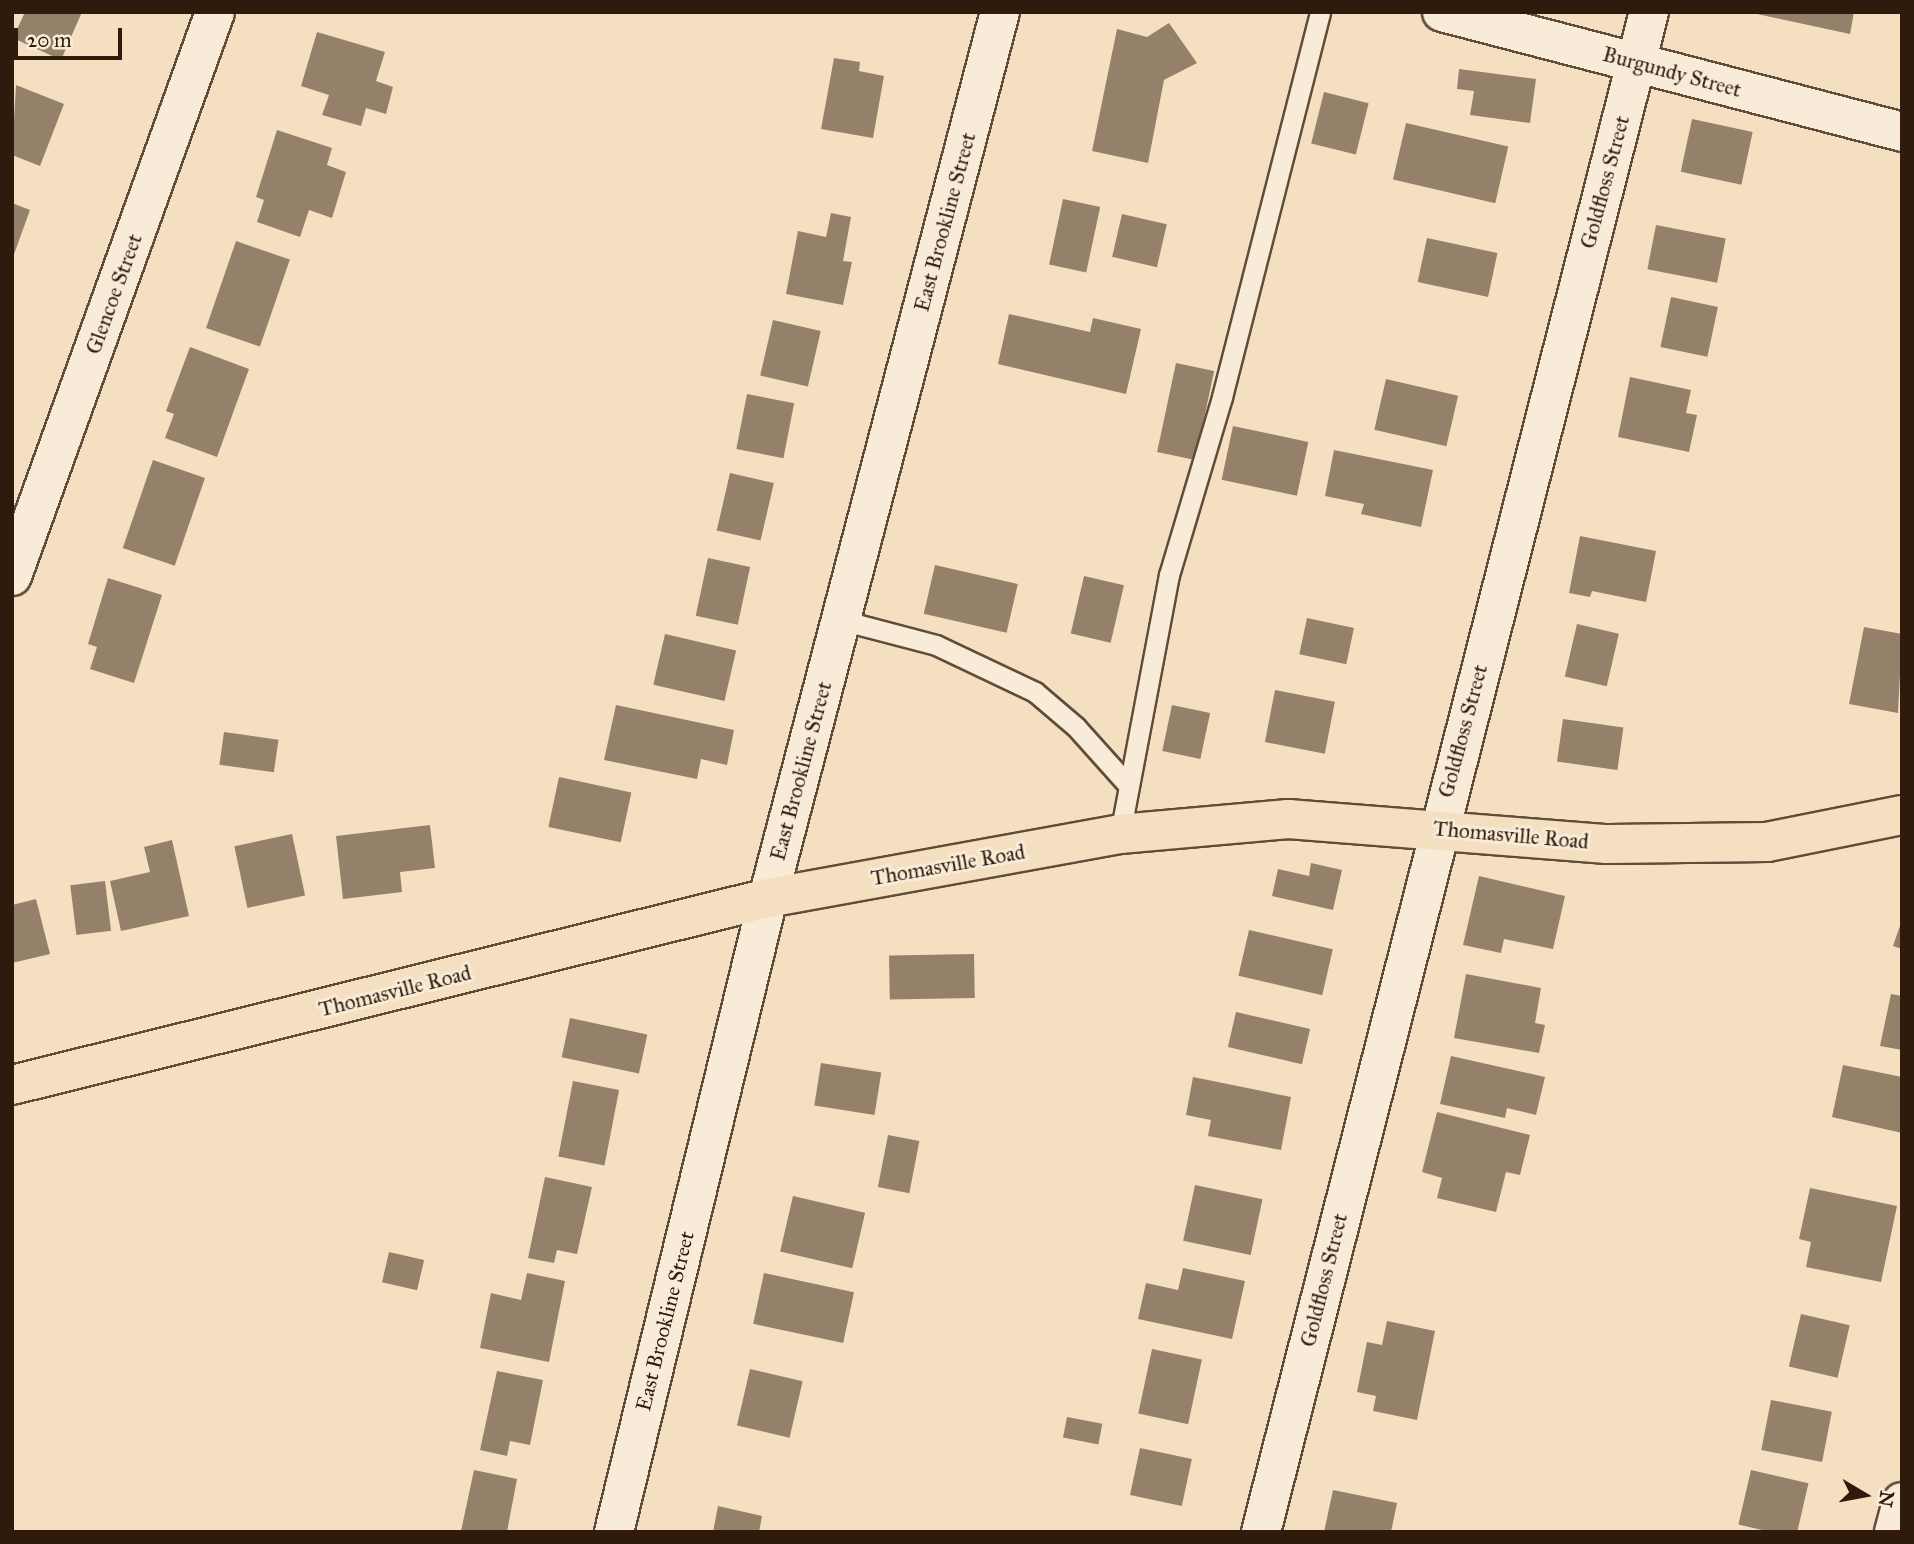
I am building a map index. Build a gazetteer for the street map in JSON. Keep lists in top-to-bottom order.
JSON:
{
  "streets": {
    "main road": ["Thomasville Road"],
    "street": [
      "Burgundy Street",
      "Goldfloss Street",
      "East Brookline Street",
      "Glencoe Street"
    ]
  },
  "crossings": [
    ["Burgundy Street", "Goldfloss Street"],
    ["Goldfloss Street", "Thomasville Road"],
    ["East Brookline Street", "Thomasville Road"]
  ],
  "scale_bar": "20 m",
  "north": "right"
}
